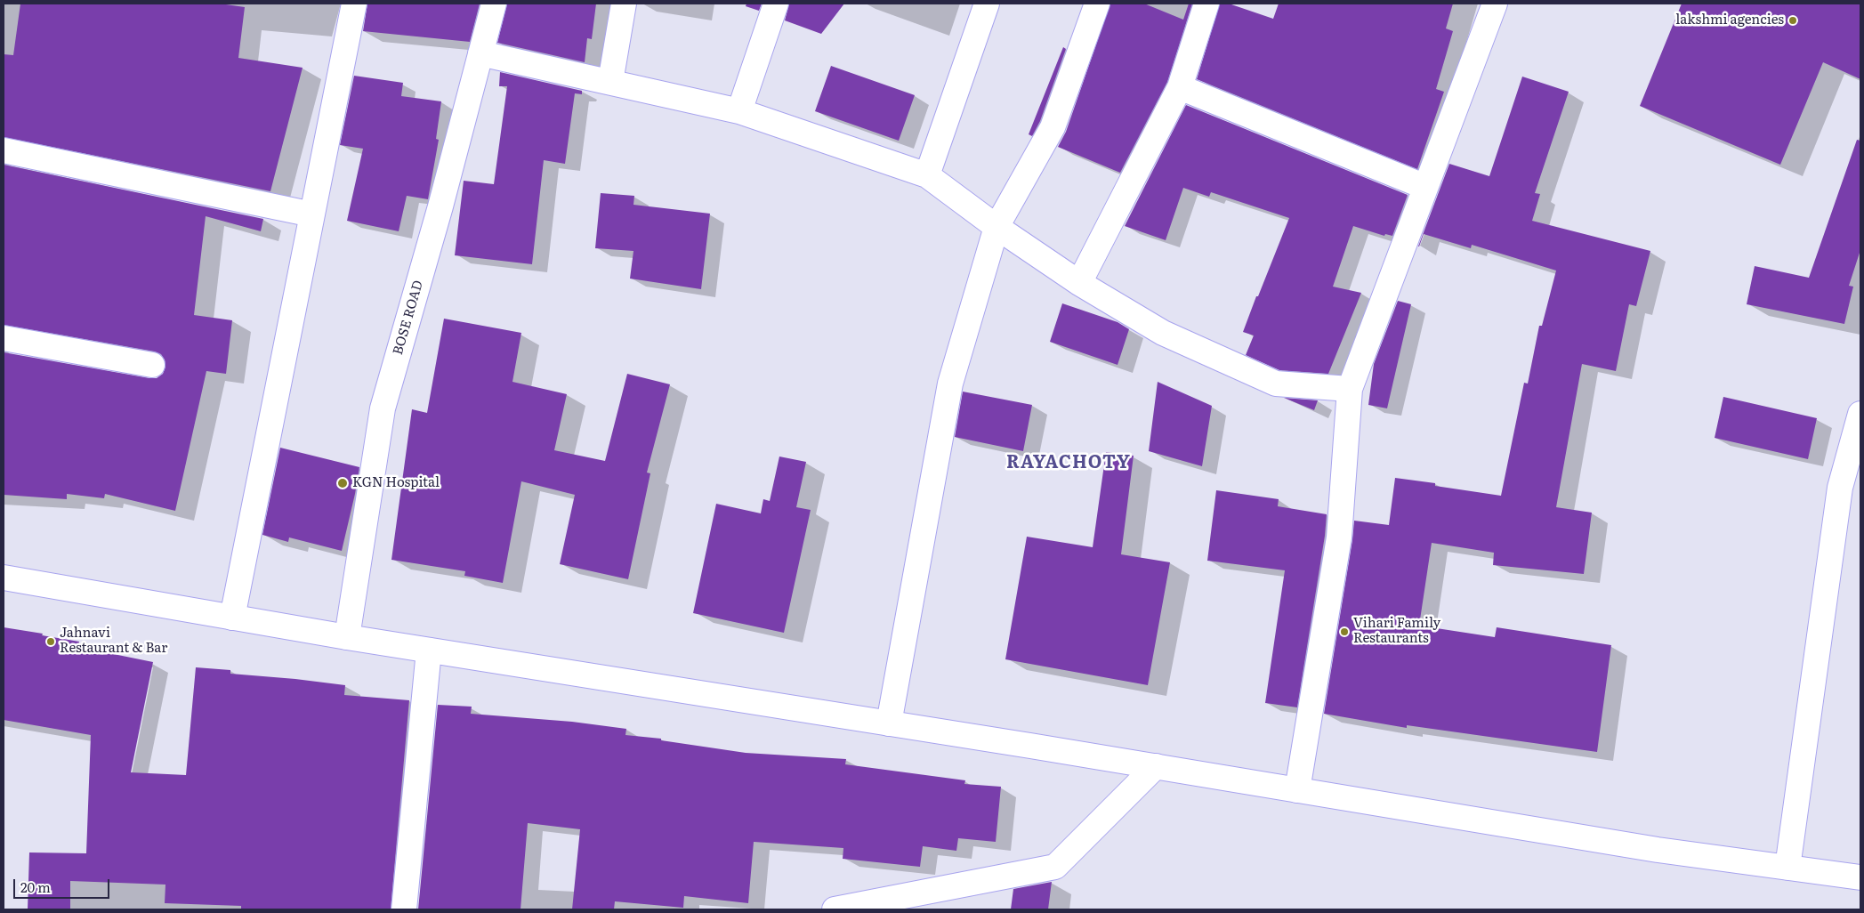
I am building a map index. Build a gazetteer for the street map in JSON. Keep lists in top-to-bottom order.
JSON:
{
  "streets": {
    "street": ["BOSE ROAD"]
  },
  "districts": ["RAYACHOTY"],
  "places": [
    "lakshmi agencies",
    "KGN Hospital",
    "Vihari Family Restaurants",
    "Jahnavi Restaurant & Bar"
  ],
  "scale_bar": "20 m"
}
